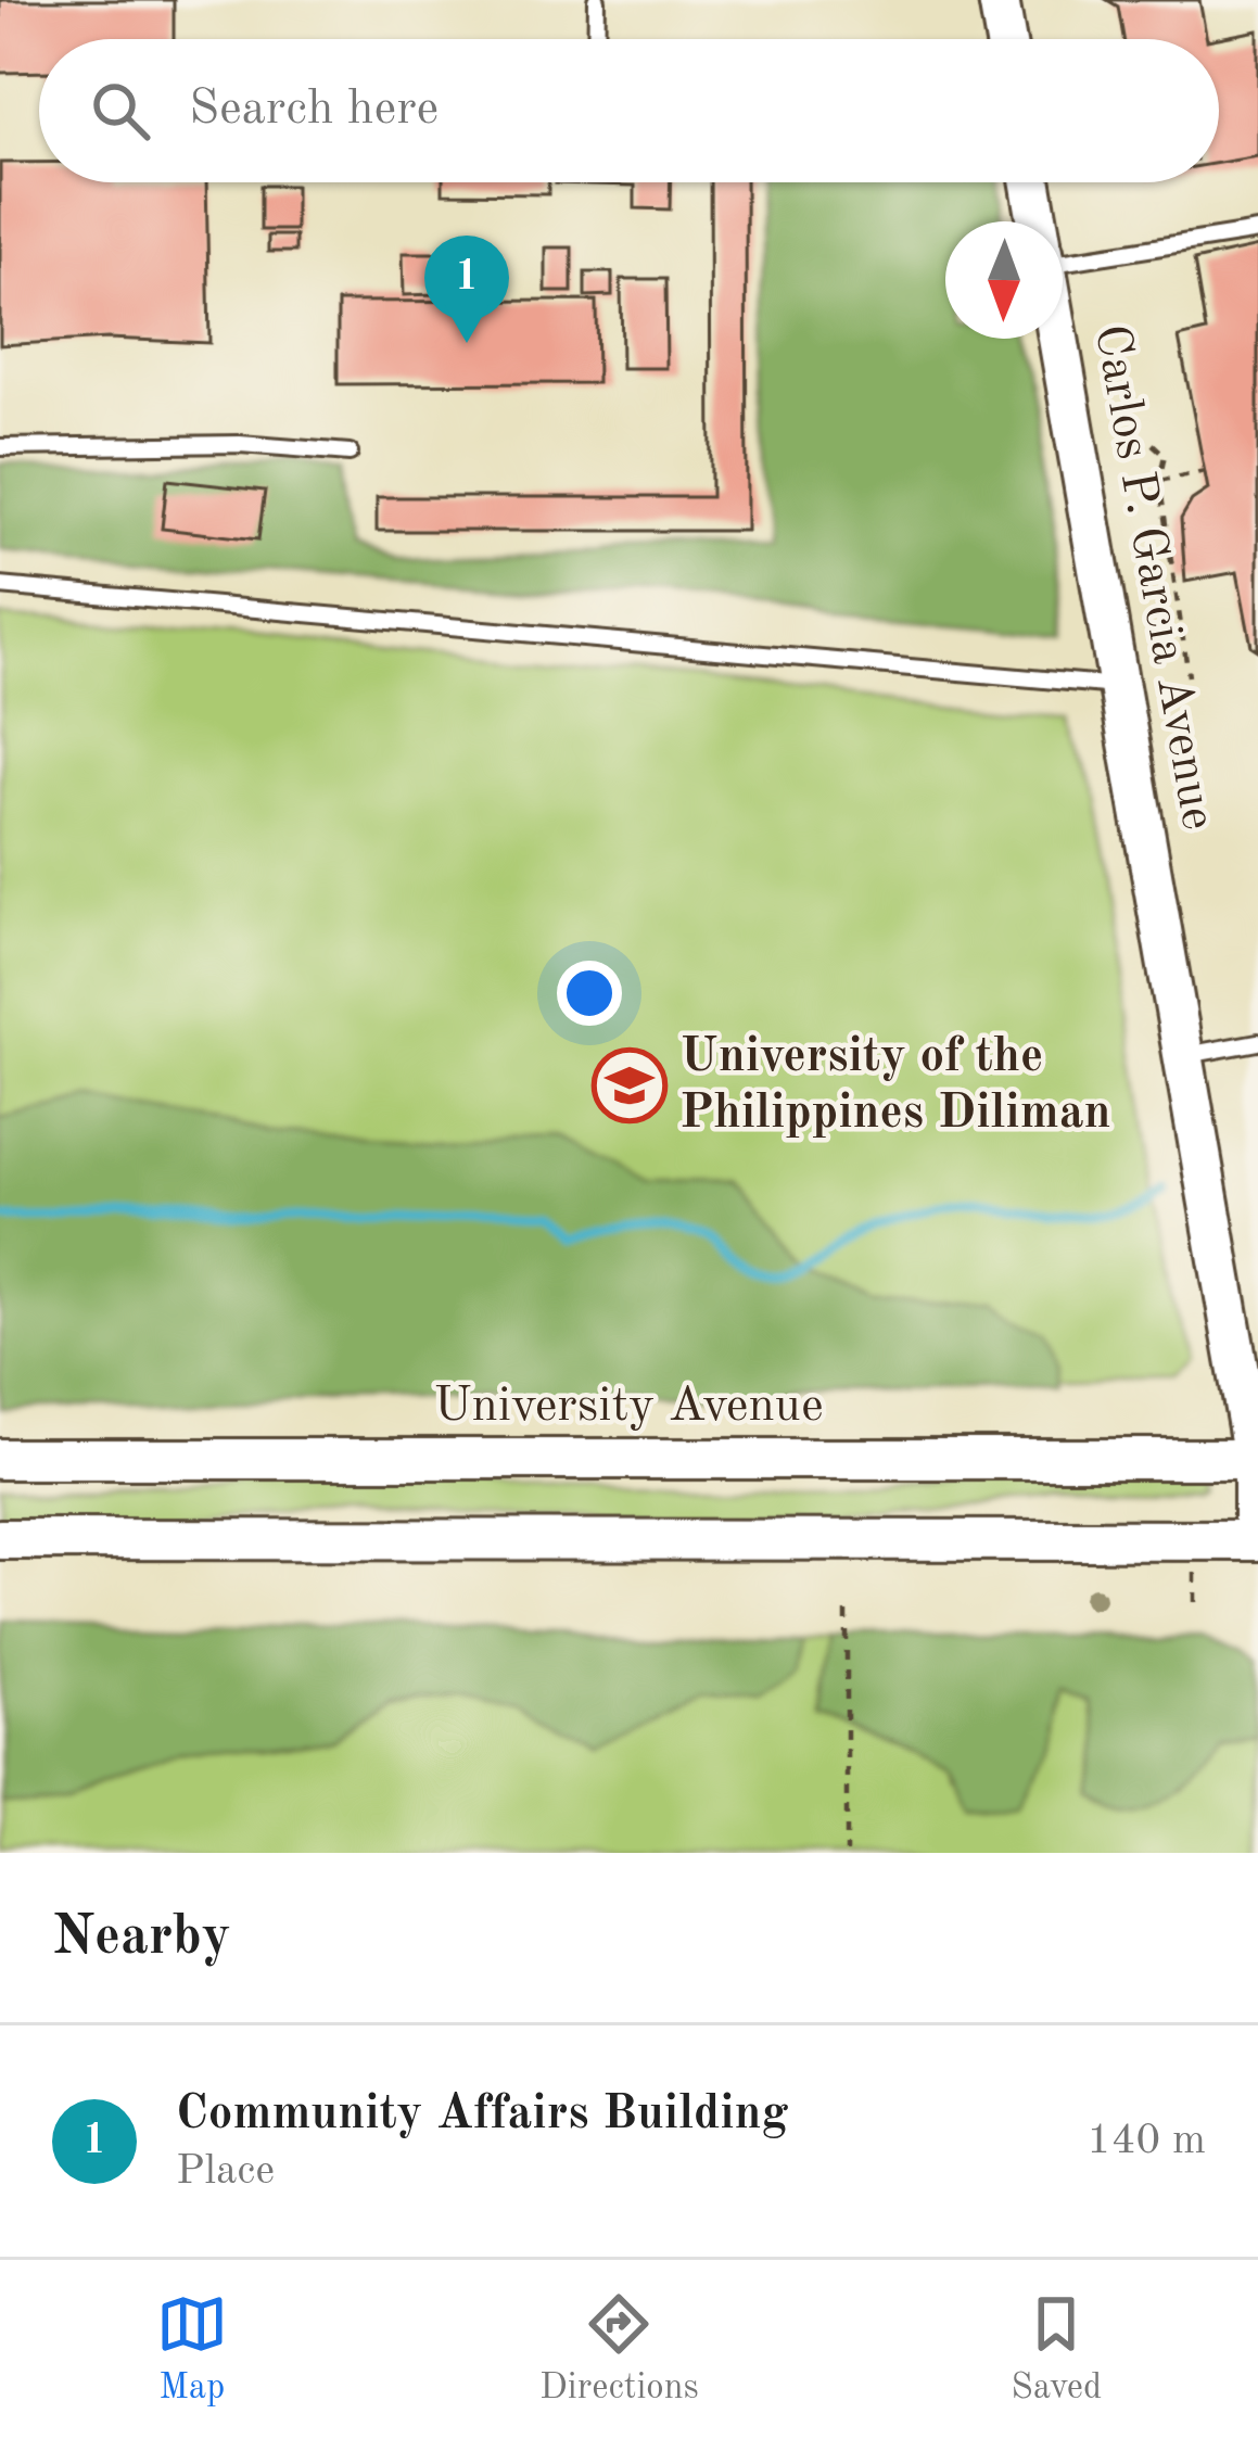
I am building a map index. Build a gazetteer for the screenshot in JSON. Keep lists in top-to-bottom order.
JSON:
{
  "streets": {
    "street": ["Carlos P. Garcia Avenue", "University Avenue"]
  },
  "crossings": [
    ["Carlos P. Garcia Avenue", "University Avenue"]
  ],
  "places": {
    "school or university": ["University of the Philippines Diliman"]
  },
  "north": "bottom",
  "page": {
    "search": "Search here",
    "pins": "1",
    "heading": "Nearby",
    "list": [
      {
        "mark": "1",
        "name": "Community Affairs Building",
        "note": "Place",
        "value": "140 m"
      }
    ],
    "nav": ["Map", "Directions", "Saved"]
  }
}
